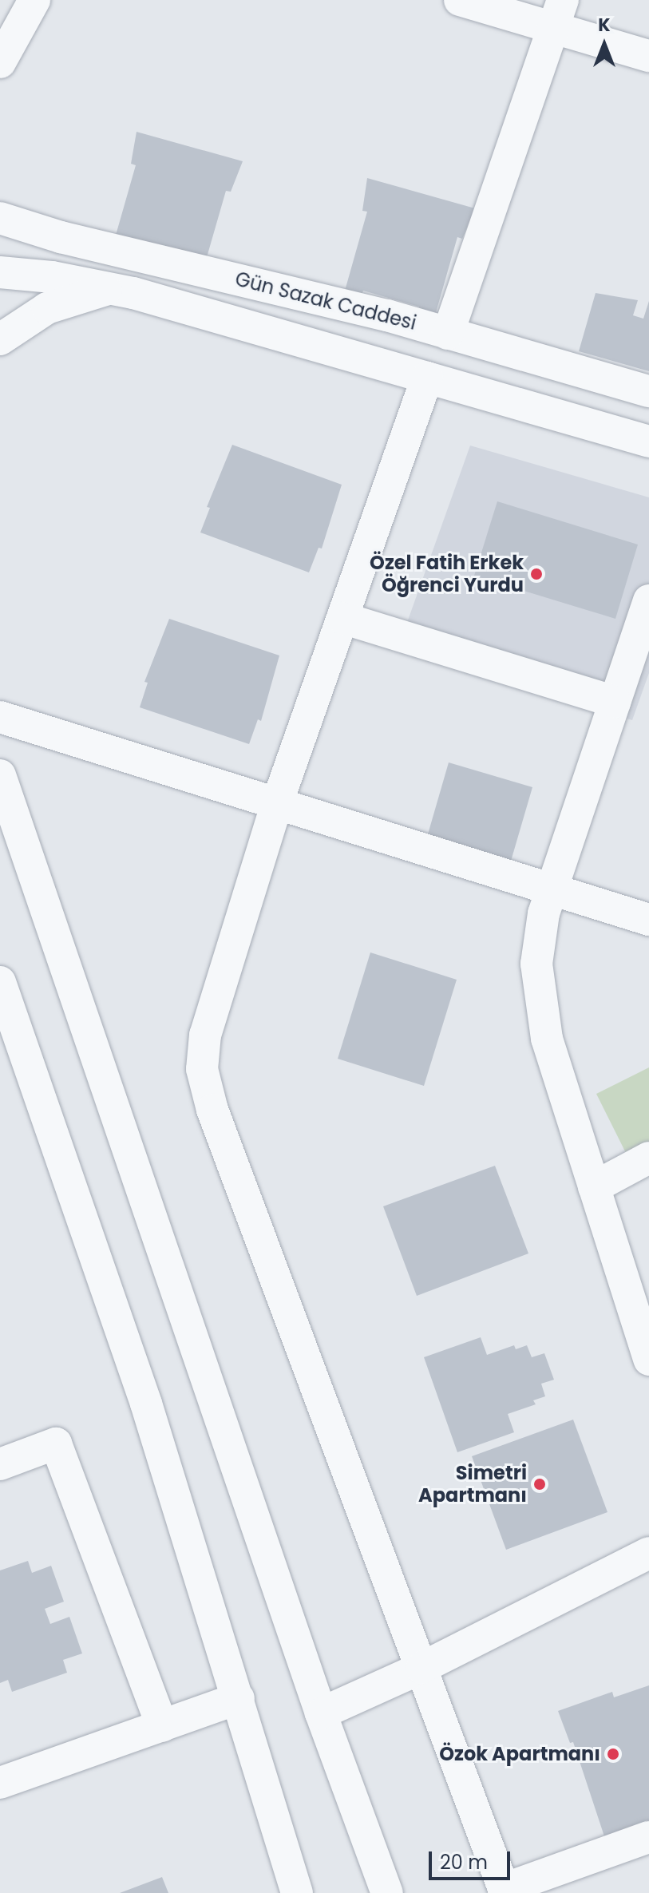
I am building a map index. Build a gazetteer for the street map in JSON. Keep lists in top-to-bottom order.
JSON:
{
  "streets": {
    "street": ["Gün Sazak Caddesi"]
  },
  "places": ["Özel Fatih Erkek Öğrenci Yurdu", "Simetri Apartmanı", "Özok Apartmanı"],
  "scale_bar": "20 m",
  "north": "top"
}
